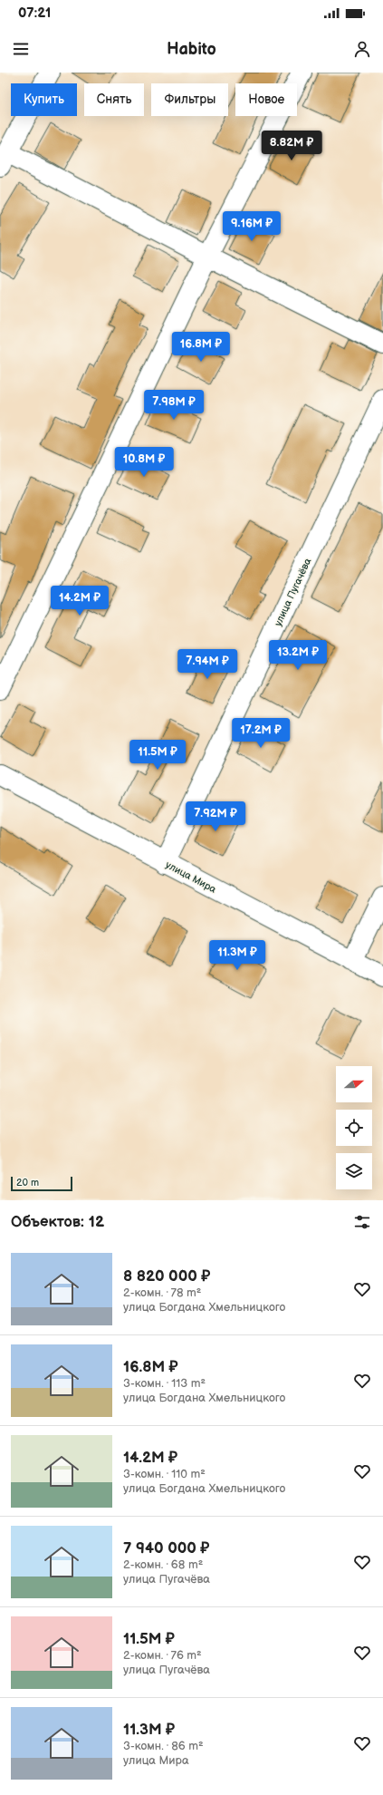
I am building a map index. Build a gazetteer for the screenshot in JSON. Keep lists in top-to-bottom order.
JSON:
{
  "streets": {
    "street": ["улица Пугачёва", "улица Мира"]
  },
  "crossings": [
    ["улица Пугачёва", "улица Мира"]
  ],
  "scale_bar": "20 m",
  "north": "right",
  "page": {
    "status": "07:21",
    "header": "Habito",
    "chip": [
      "Купить",
      "Снять",
      "Фильтры",
      "Новое"
    ],
    "price": [
      "8.82M ₽",
      "9.16M ₽",
      "16.8M ₽",
      "7.98M ₽",
      "10.8M ₽",
      "14.2M ₽",
      "13.2M ₽",
      "7.94M ₽",
      "17.2M ₽",
      "11.5M ₽",
      "7.92M ₽",
      "11.3M ₽"
    ],
    "scale": "20 m",
    "heading": "Объектов: 12",
    "list": [
      {
        "name": "8 820 000 ₽",
        "note": "2-комн. · 78 m² · улица Богдана Хмельницкого"
      },
      {
        "name": "16.8M ₽",
        "note": "3-комн. · 113 m² · улица Богдана Хмельницкого"
      },
      {
        "name": "14.2M ₽",
        "note": "3-комн. · 110 m² · улица Богдана Хмельницкого"
      },
      {
        "name": "7 940 000 ₽",
        "note": "2-комн. · 68 m² · улица Пугачёва"
      },
      {
        "name": "11.5M ₽",
        "note": "2-комн. · 76 m² · улица Пугачёва"
      },
      {
        "name": "11.3M ₽",
        "note": "3-комн. · 86 m² · улица Мира"
      }
    ]
  }
}
